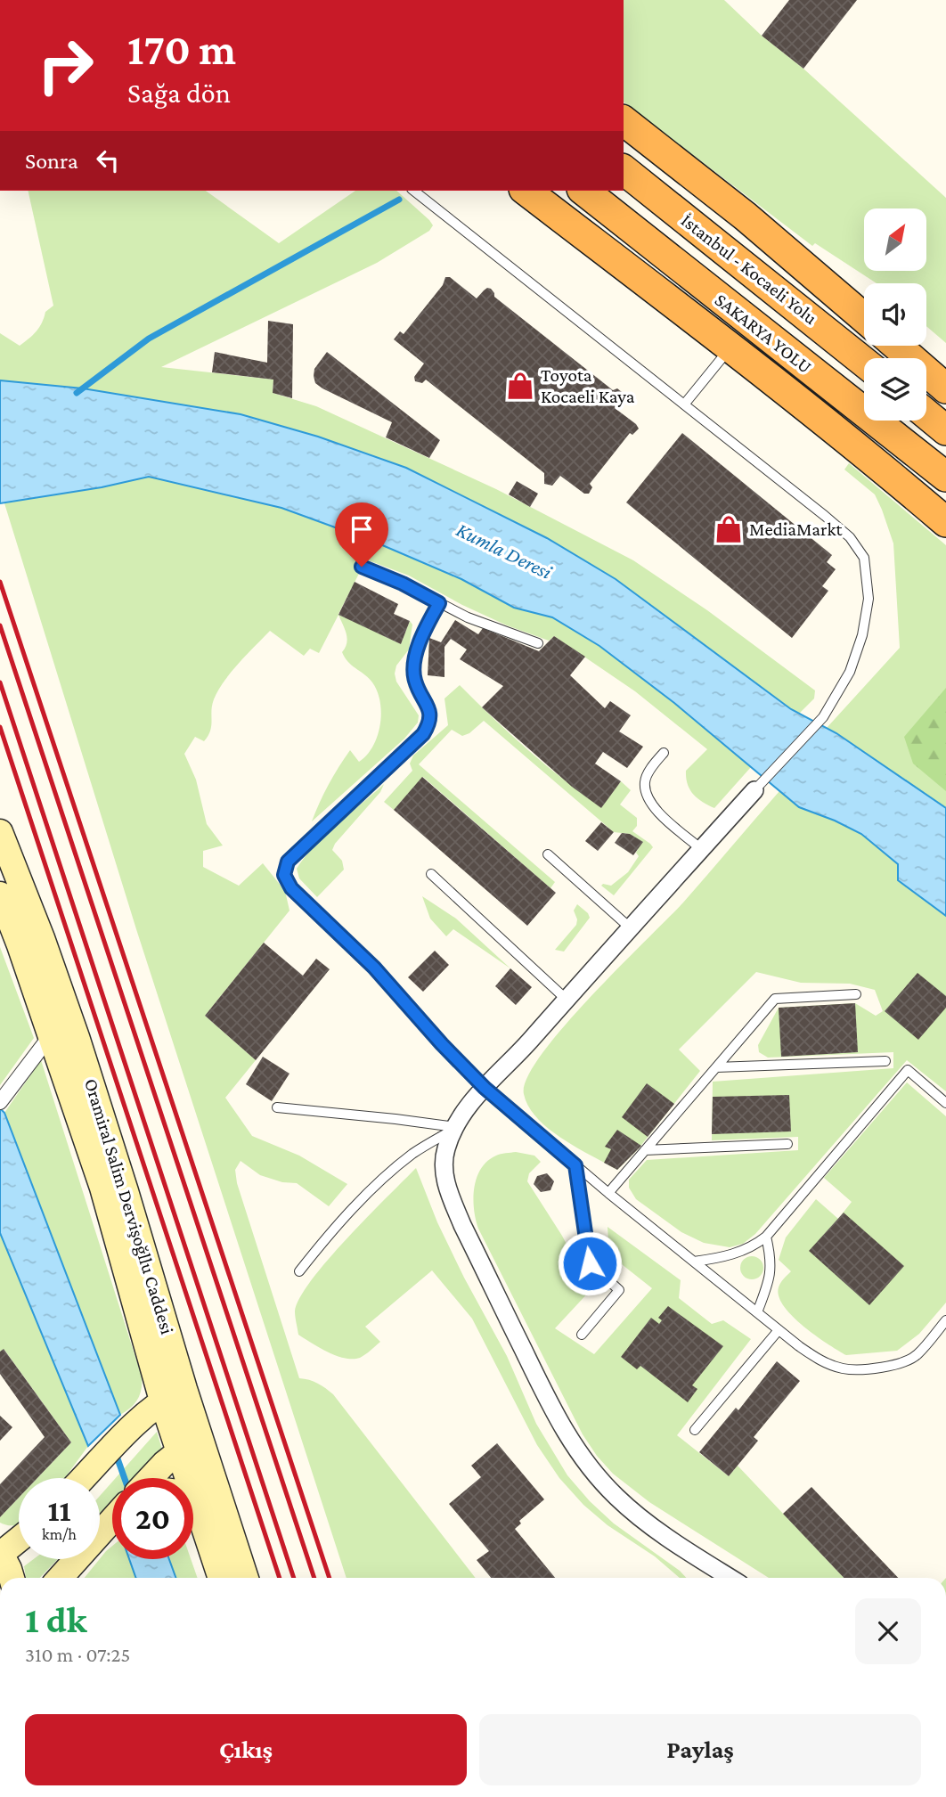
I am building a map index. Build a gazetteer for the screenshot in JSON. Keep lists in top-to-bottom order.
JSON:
{
  "streets": {
    "highway": ["İstanbul - Kocaeli Yolu", "SAKARYA YOLU"],
    "main road": ["Oramiral Salim Dervişoğllu Caddesi"]
  },
  "water": ["Kumla Deresi"],
  "places": {
    "shop": ["Toyota Kocaeli Kaya", "MediaMarkt"]
  },
  "north": "top right",
  "page": {
    "turn": ["170 m", "Sağa dön"],
    "then": "Sonra",
    "speed": "11 km/h",
    "limit": "20",
    "heading": ["1 dk", "310 m · 07:25"],
    "buttons": ["Çıkış", "Paylaş"]
  }
}
